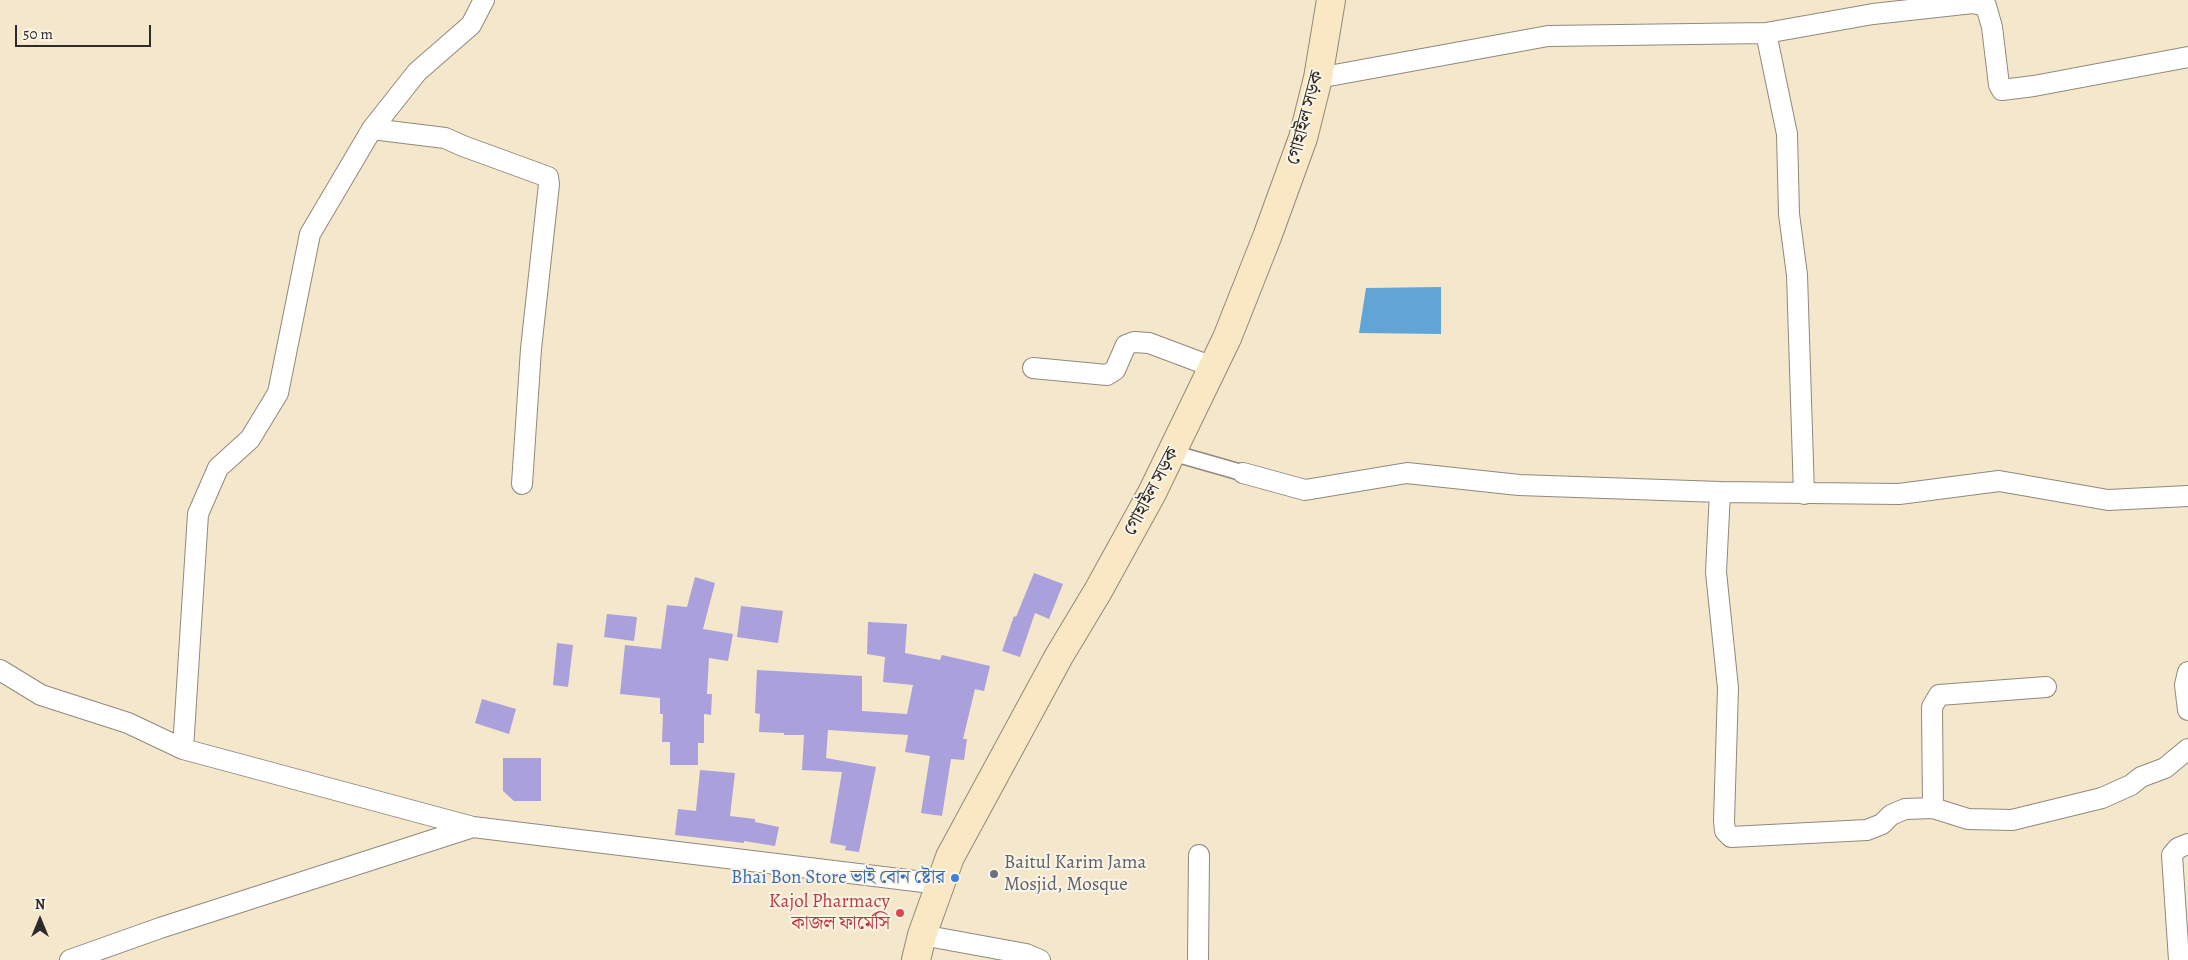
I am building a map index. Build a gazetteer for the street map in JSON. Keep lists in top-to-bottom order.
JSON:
{
  "streets": {
    "main road": ["গোহাইল সড়ক"]
  },
  "places": ["Baitul Karim Jama Mosjid, Mosque", "Bhai Bon Store ভাই বোন ষ্টোর", "Kajol Pharmacy কাজল ফার্মেসি"],
  "scale_bar": "50 m",
  "north": "top"
}
